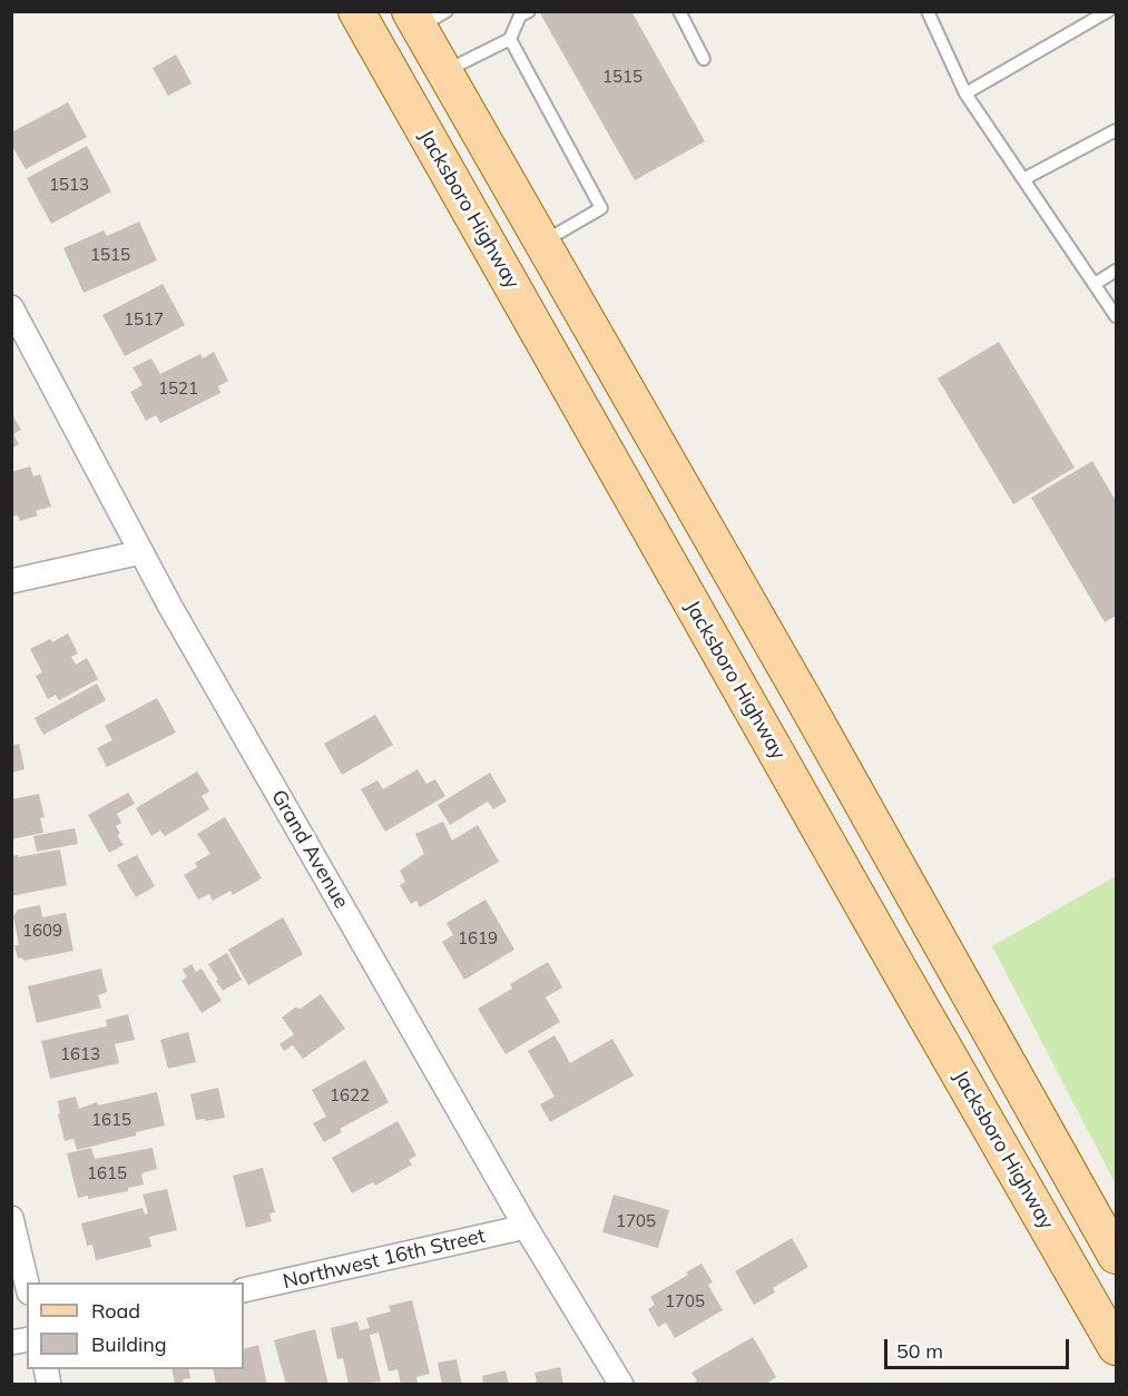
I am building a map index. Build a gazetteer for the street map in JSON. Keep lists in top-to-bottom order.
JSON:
{
  "streets": {
    "main road": ["Jacksboro Highway"],
    "street": ["Grand Avenue", "Northwest 16th Street"]
  },
  "crossings": [
    ["Grand Avenue", "Northwest 16th Street"]
  ],
  "house_numbers": [
    "1515",
    "1513",
    "1515",
    "1517",
    "1521",
    "1609",
    "1619",
    "1613",
    "1622",
    "1615",
    "1615",
    "1705",
    "1705"
  ],
  "legend": ["Road", "Building"],
  "scale_bar": "50 m"
}
